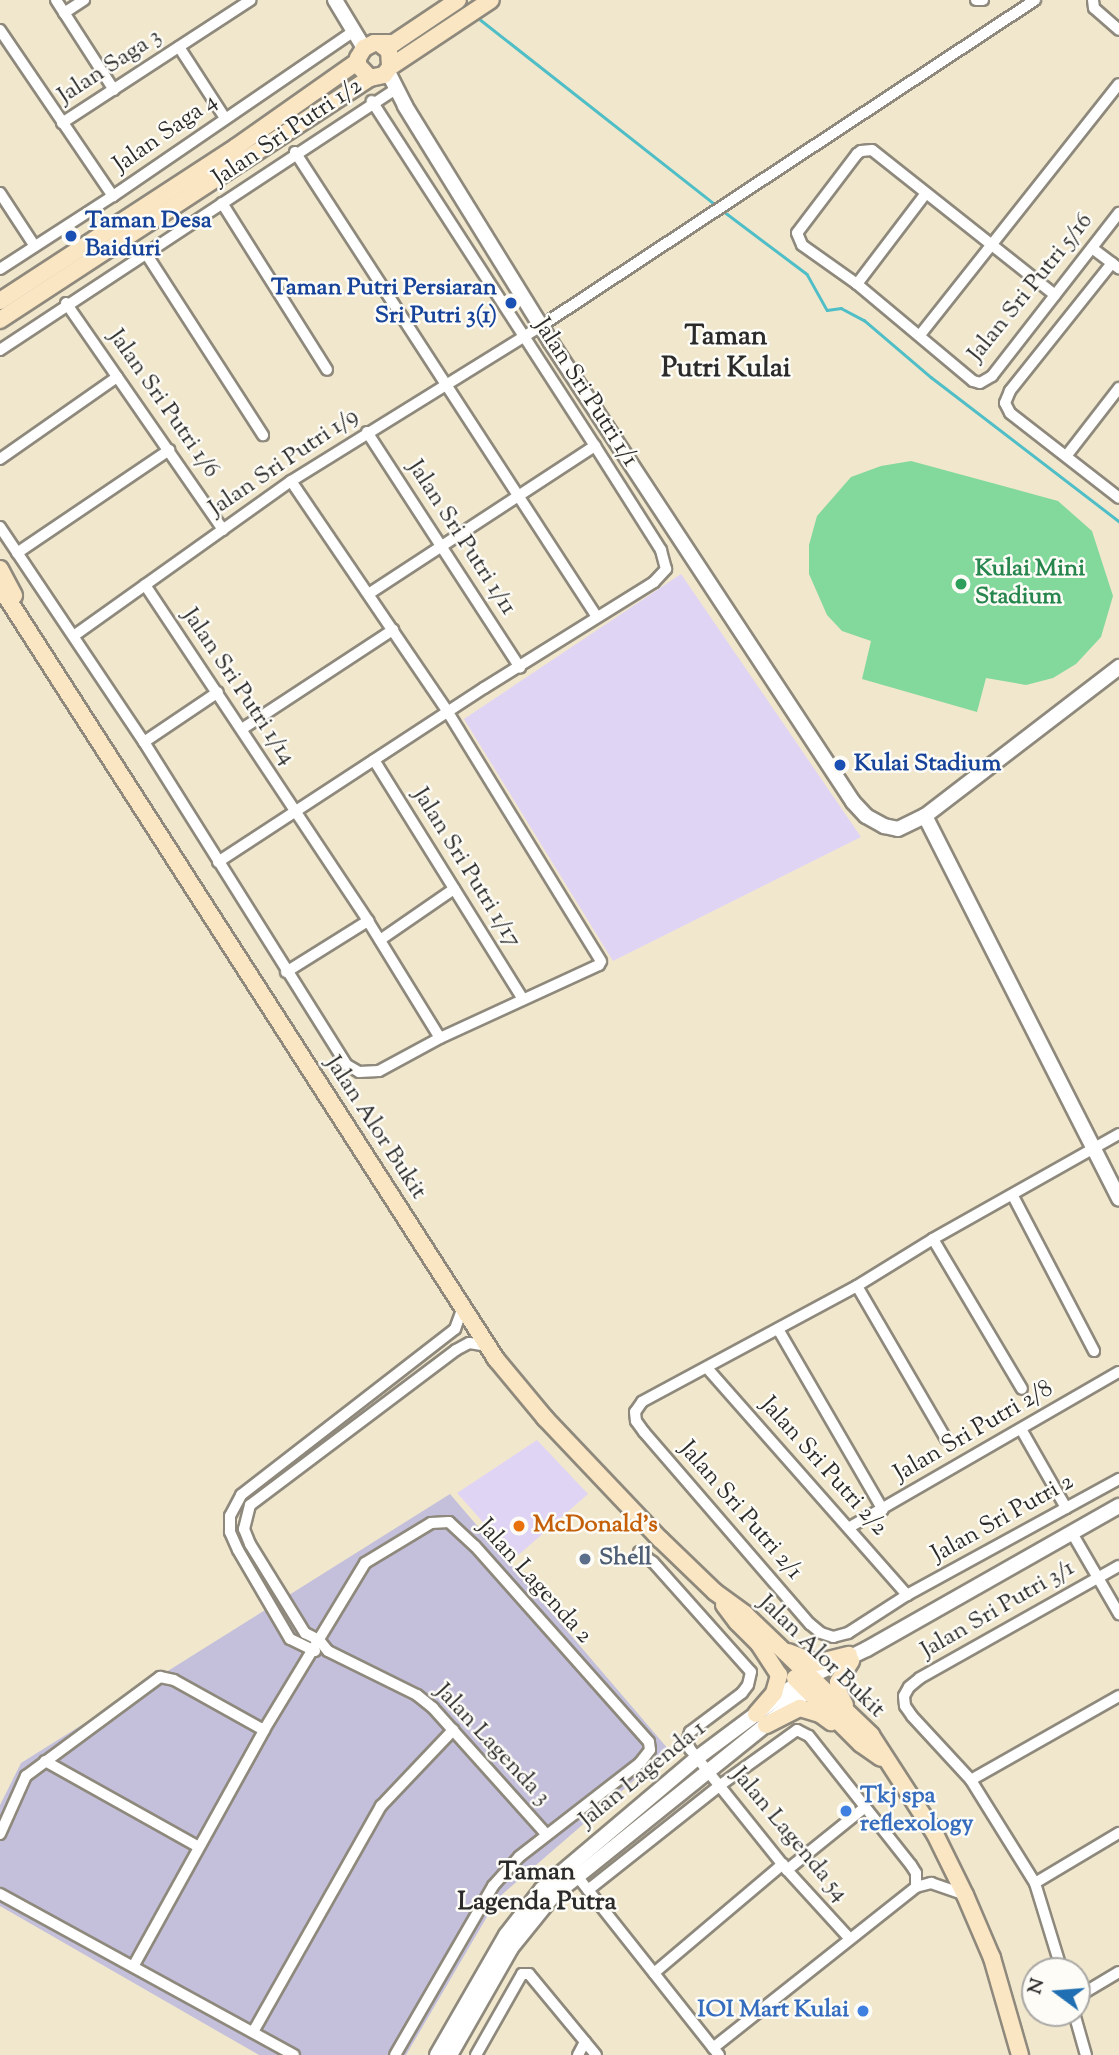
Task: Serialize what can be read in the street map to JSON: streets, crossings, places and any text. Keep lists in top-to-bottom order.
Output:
{
  "streets": {
    "main road": ["Jalan Alor Bukit"],
    "street": [
      "Jalan Saga 3",
      "Jalan Sri Putri 1/2",
      "Jalan Saga 4",
      "Jalan Sri Putri 5/16",
      "Jalan Sri Putri 1/1",
      "Jalan Sri Putri 1/6",
      "Jalan Sri Putri 1/9",
      "Jalan Sri Putri 1/11",
      "Jalan Sri Putri 1/14",
      "Jalan Sri Putri 1/17",
      "Jalan Sri Putri 2/8",
      "Jalan Sri Putri 2/2",
      "Jalan Sri Putri 2/1",
      "Jalan Sri Putri 2",
      "Jalan Lagenda 2",
      "Jalan Sri Putri 3/1",
      "Jalan Lagenda 3",
      "Jalan Lagenda 1",
      "Jalan Lagenda 54"
    ]
  },
  "crossings": [
    ["Jalan Sri Putri 1/2", "Jalan Sri Putri 1/1"],
    ["Jalan Sri Putri 1/2", "Jalan Sri Putri 1/6"],
    ["Jalan Sri Putri 1/1", "Jalan Sri Putri 1/9"],
    ["Jalan Sri Putri 1/6", "Jalan Sri Putri 1/9"],
    ["Jalan Sri Putri 1/9", "Jalan Sri Putri 1/11"],
    ["Jalan Sri Putri 1/9", "Jalan Sri Putri 1/14"],
    ["Jalan Alor Bukit", "Jalan Lagenda 3"],
    ["Jalan Alor Bukit", "Jalan Lagenda 1"],
    ["Jalan Sri Putri 2/8", "Jalan Sri Putri 2/2"],
    ["Jalan Sri Putri 2/2", "Jalan Sri Putri 2/1"],
    ["Jalan Sri Putri 2/2", "Jalan Sri Putri 2"],
    ["Jalan Sri Putri 2/1", "Jalan Sri Putri 2"],
    ["Jalan Lagenda 2", "Jalan Lagenda 3"],
    ["Jalan Lagenda 1", "Jalan Lagenda 54"]
  ],
  "districts": ["Taman Putri Kulai", "Taman Lagenda Putra"],
  "places": [
    "Taman Desa Baiduri",
    "Taman Putri Persiaran Sri Putri 3(1)",
    "Kulai Mini Stadium",
    "Kulai Stadium",
    "McDonald's",
    "Shell",
    "Tkj spa reflexology",
    "IOI Mart Kulai"
  ],
  "north": "left"
}
